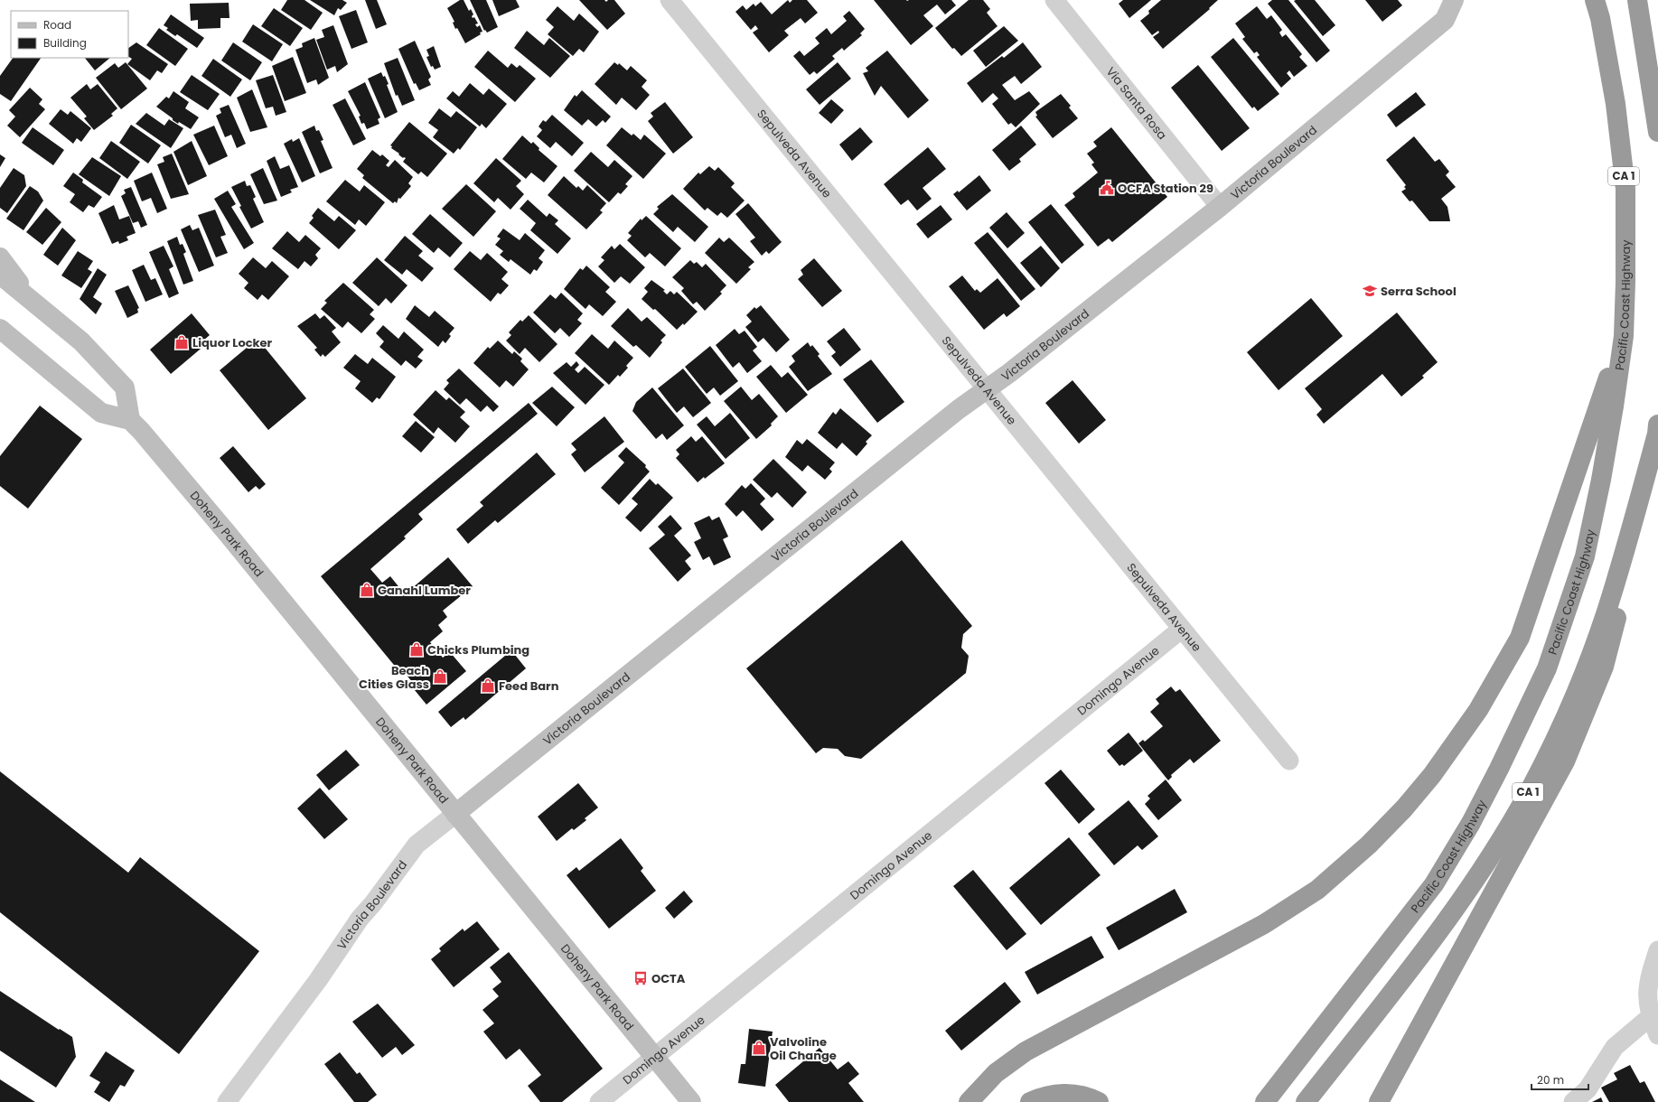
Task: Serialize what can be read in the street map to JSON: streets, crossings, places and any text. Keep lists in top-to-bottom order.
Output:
{
  "streets": {
    "highway": ["CA 1", "Pacific Coast Highway"],
    "main road": ["Victoria Boulevard", "Doheny Park Road"],
    "street": ["Via Santa Rosa", "Sepulveda Avenue", "Domingo Avenue"]
  },
  "crossings": [
    ["Via Santa Rosa", "Victoria Boulevard"],
    ["Sepulveda Avenue", "Victoria Boulevard"],
    ["Sepulveda Avenue", "Domingo Avenue"],
    ["Victoria Boulevard", "Doheny Park Road"],
    ["Doheny Park Road", "Domingo Avenue"]
  ],
  "places": {
    "public building": ["OCFA Station 29"],
    "school or university": ["Serra School"],
    "shop": [
      "Liquor Locker",
      "Ganahl Lumber",
      "Chicks Plumbing",
      "Beach Cities Glass",
      "Feed Barn",
      "Valvoline Oil Change"
    ],
    "bus stop": ["OCTA"]
  },
  "legend": ["Road", "Building"],
  "scale_bar": "20 m"
}
